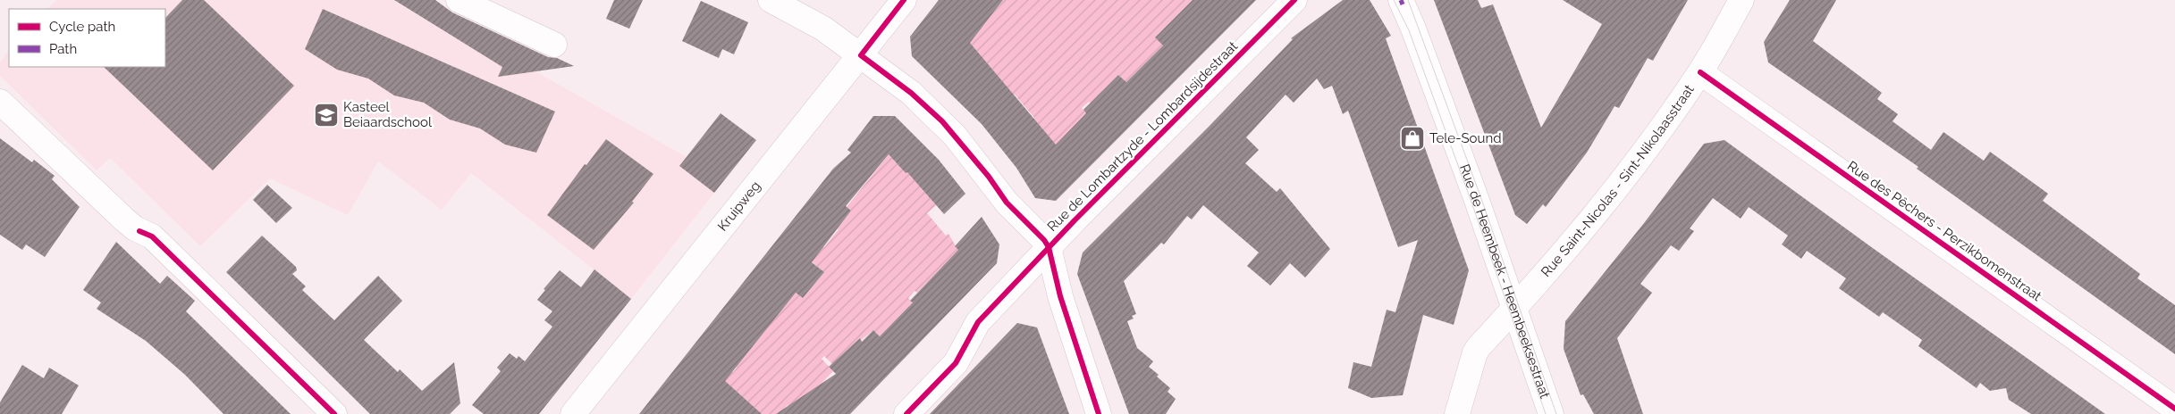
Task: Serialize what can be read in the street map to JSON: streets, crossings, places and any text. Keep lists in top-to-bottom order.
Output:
{
  "streets": {
    "street": [
      "Rue de Lombartzyde - Lombardsijdestraat",
      "Rue Saint-Nicolas - Sint-Nikolaasstraat",
      "Kruipweg",
      "Rue des Pêchers - Perzikbomenstraat",
      "Rue de Heembeek - Heembeeksestraat"
    ]
  },
  "crossings": [
    ["Rue Saint-Nicolas - Sint-Nikolaasstraat", "Rue des Pêchers - Perzikbomenstraat"],
    ["Rue Saint-Nicolas - Sint-Nikolaasstraat", "Rue de Heembeek - Heembeeksestraat"]
  ],
  "places": {
    "school or university": ["Kasteel Beiaardschool"],
    "shop": ["Tele-Sound"]
  },
  "legend": ["Cycle path", "Path"]
}
